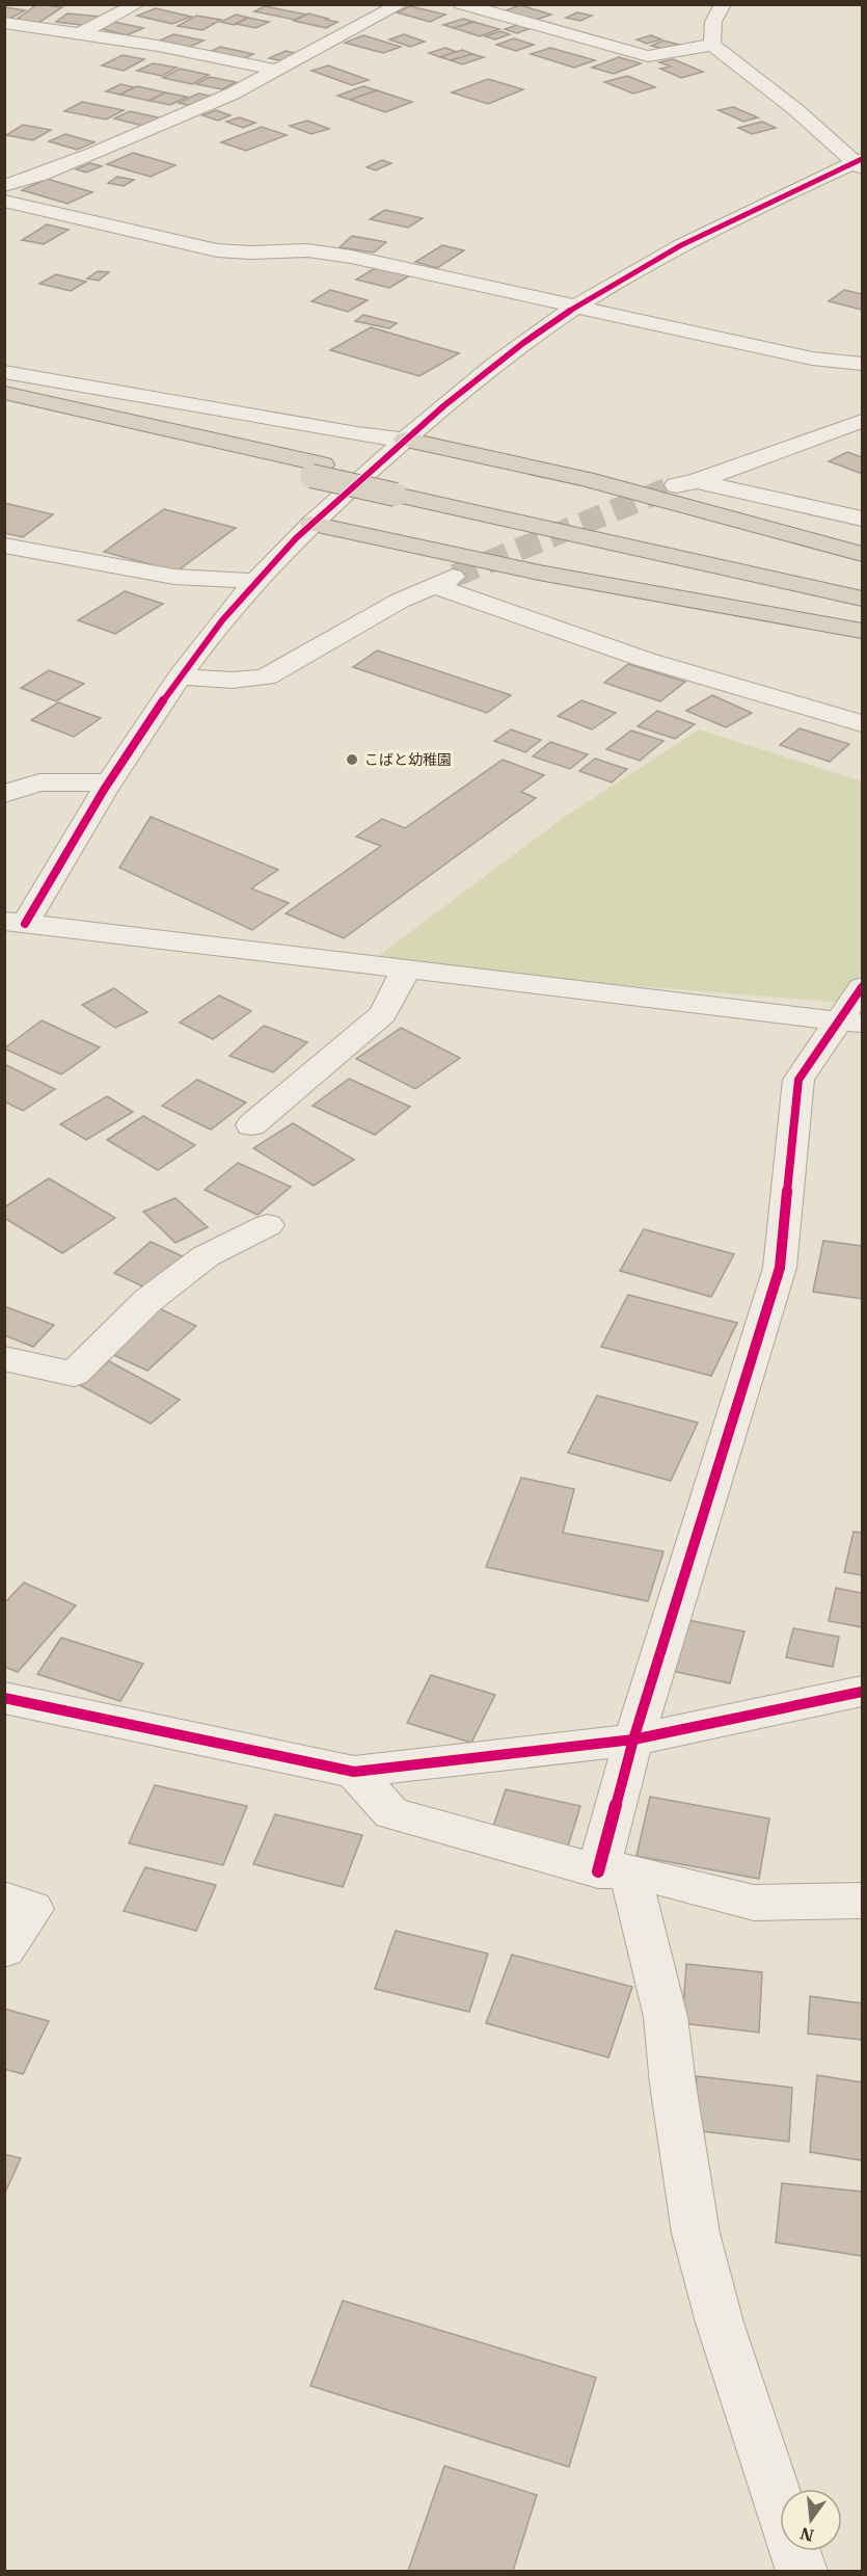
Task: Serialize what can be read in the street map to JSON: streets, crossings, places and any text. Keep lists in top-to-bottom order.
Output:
{
  "places": ["こばと幼稚園"],
  "north": "bottom"
}
